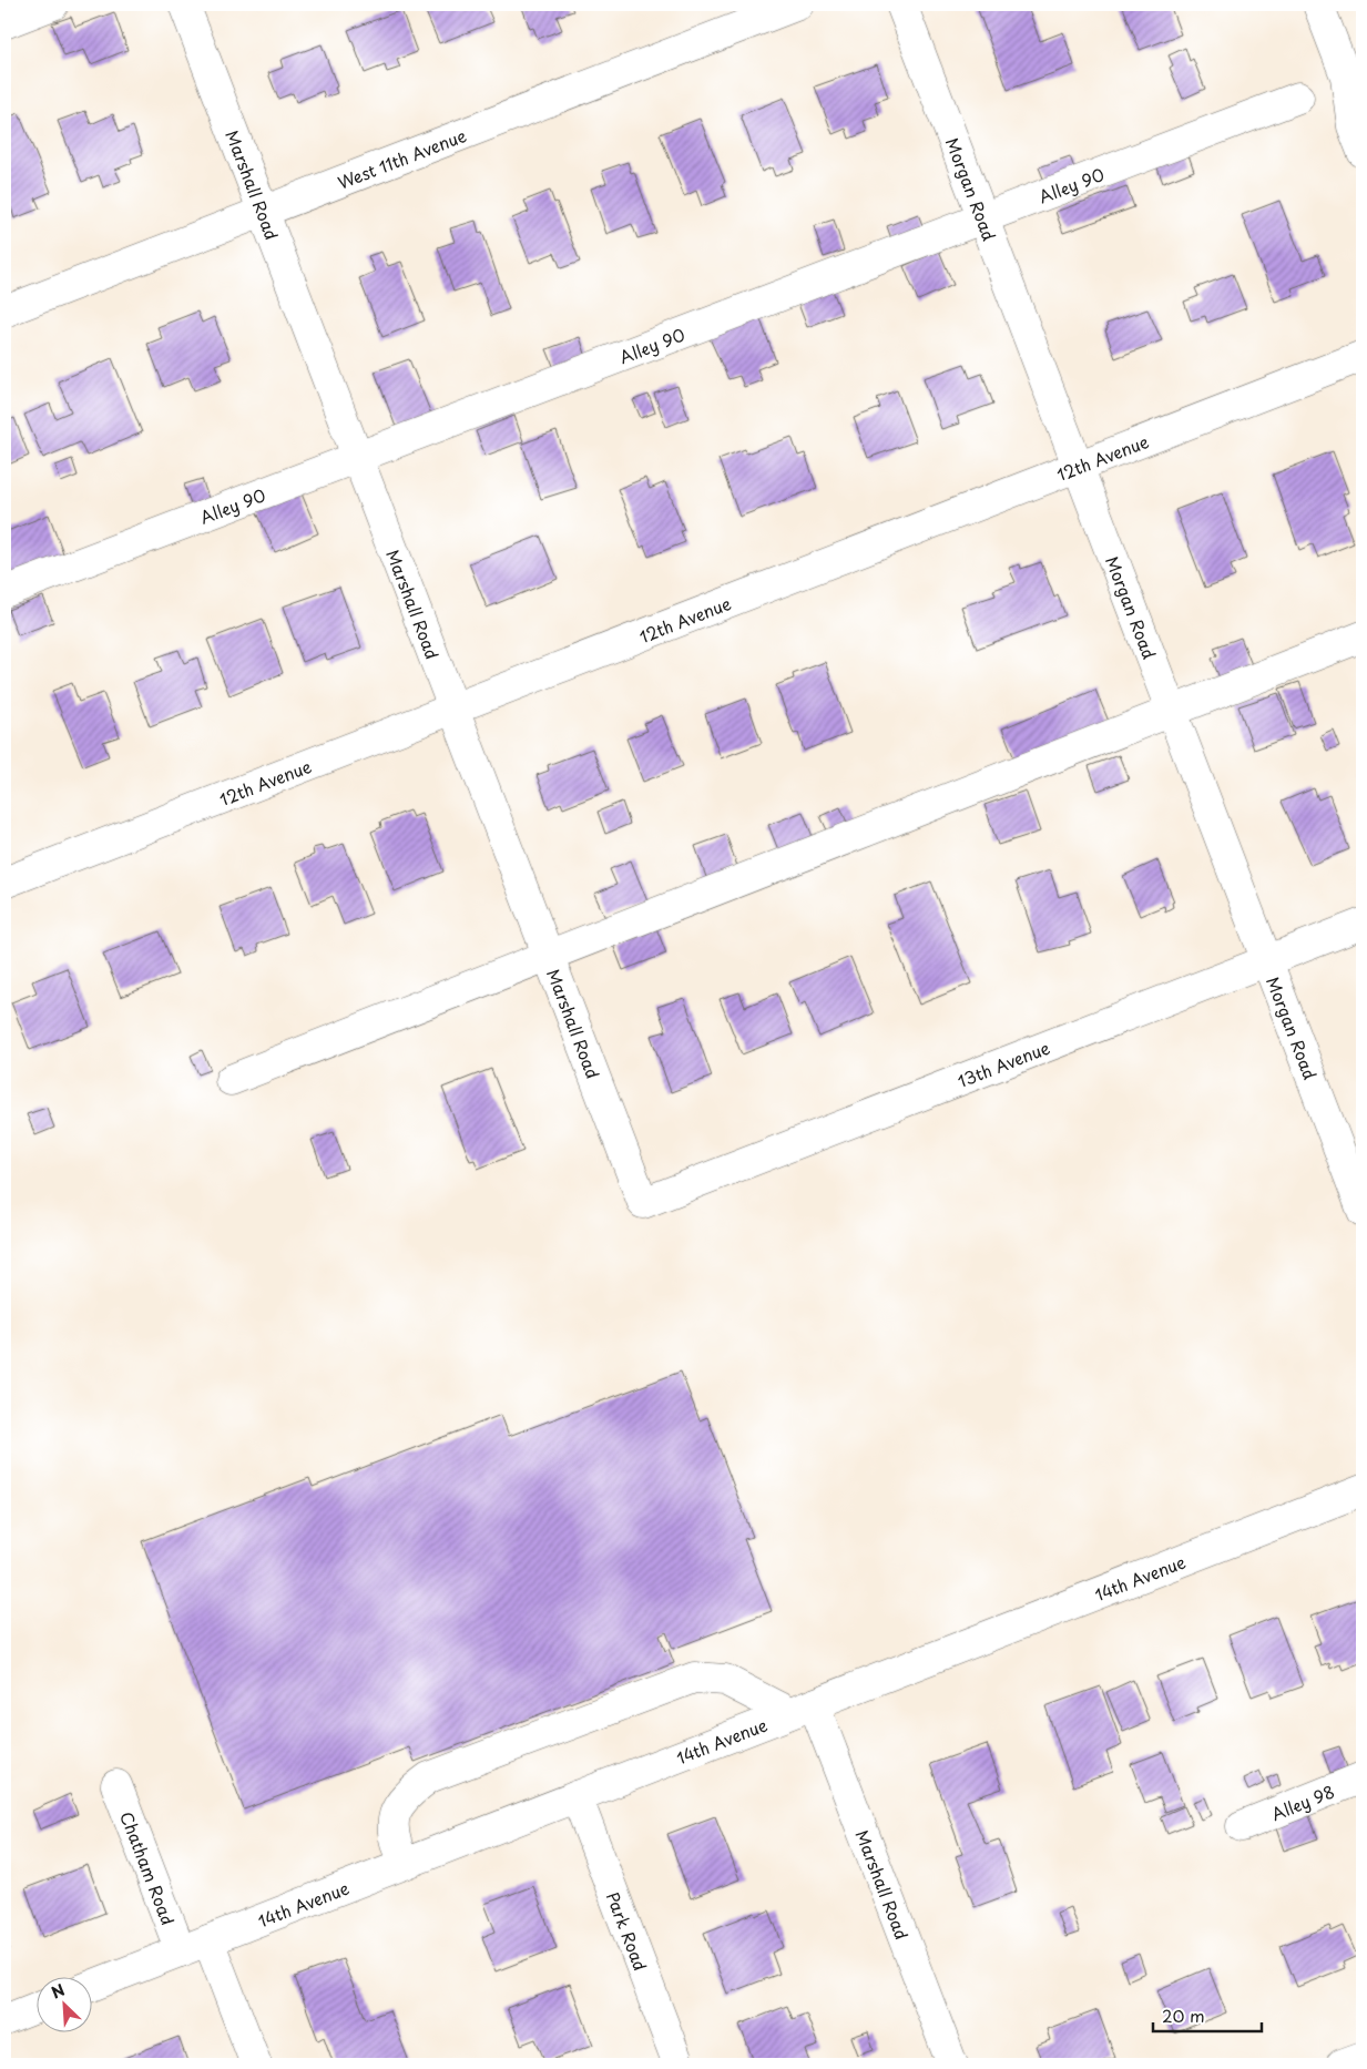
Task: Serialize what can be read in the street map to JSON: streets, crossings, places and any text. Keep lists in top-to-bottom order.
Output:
{
  "streets": {
    "street": [
      "West 11th Avenue",
      "Marshall Road",
      "Alley 90",
      "Morgan Road",
      "12th Avenue",
      "13th Avenue",
      "14th Avenue",
      "Alley 98",
      "Chatham Road",
      "Park Road"
    ]
  },
  "crossings": [
    ["West 11th Avenue", "Marshall Road"],
    ["Marshall Road", "Alley 90"],
    ["Marshall Road", "12th Avenue"],
    ["Marshall Road", "13th Avenue"],
    ["Marshall Road", "14th Avenue"],
    ["Alley 90", "Morgan Road"],
    ["Morgan Road", "12th Avenue"],
    ["Morgan Road", "13th Avenue"],
    ["14th Avenue", "Chatham Road"],
    ["14th Avenue", "Park Road"]
  ],
  "scale_bar": "20 m",
  "north": "top left"
}
